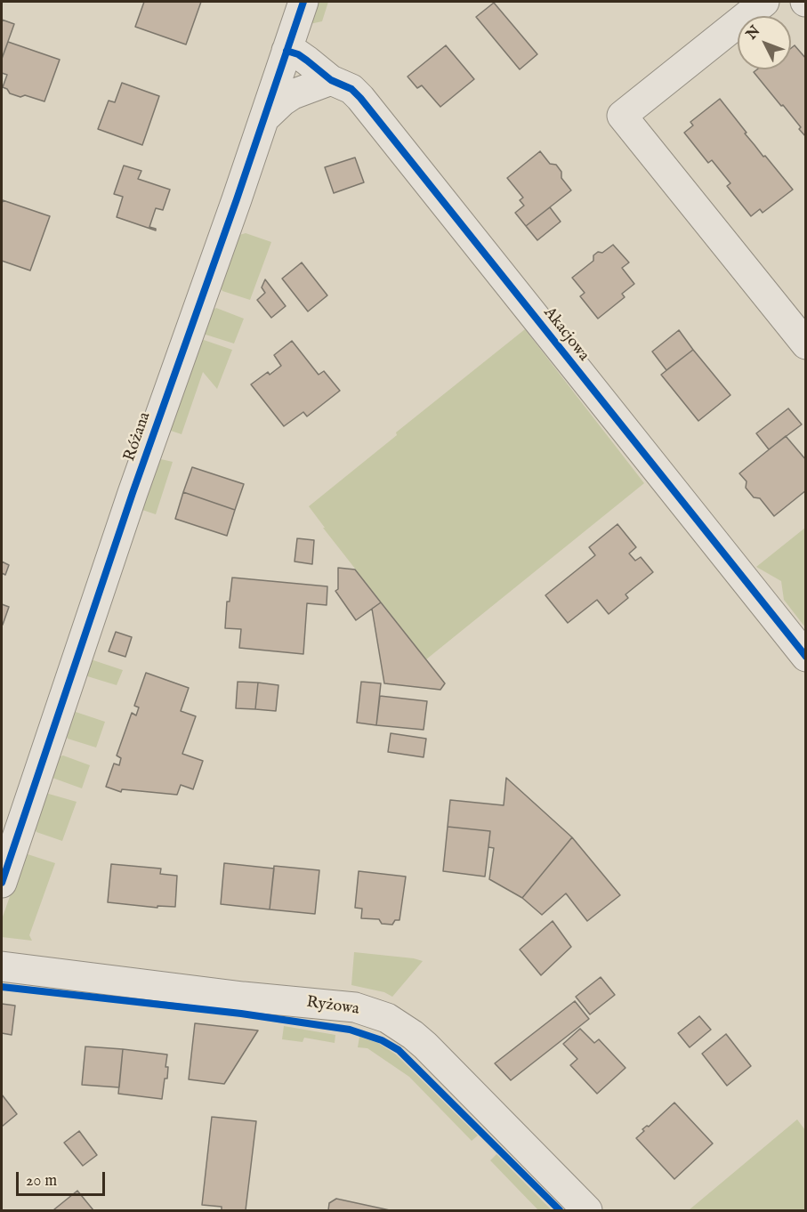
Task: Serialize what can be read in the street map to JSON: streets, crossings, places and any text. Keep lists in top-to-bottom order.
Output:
{
  "streets": {
    "street": ["Akacjowa", "Różana", "Ryżowa"]
  },
  "crossings": [
    ["Akacjowa", "Różana"]
  ],
  "scale_bar": "20 m",
  "north": "top left"
}
